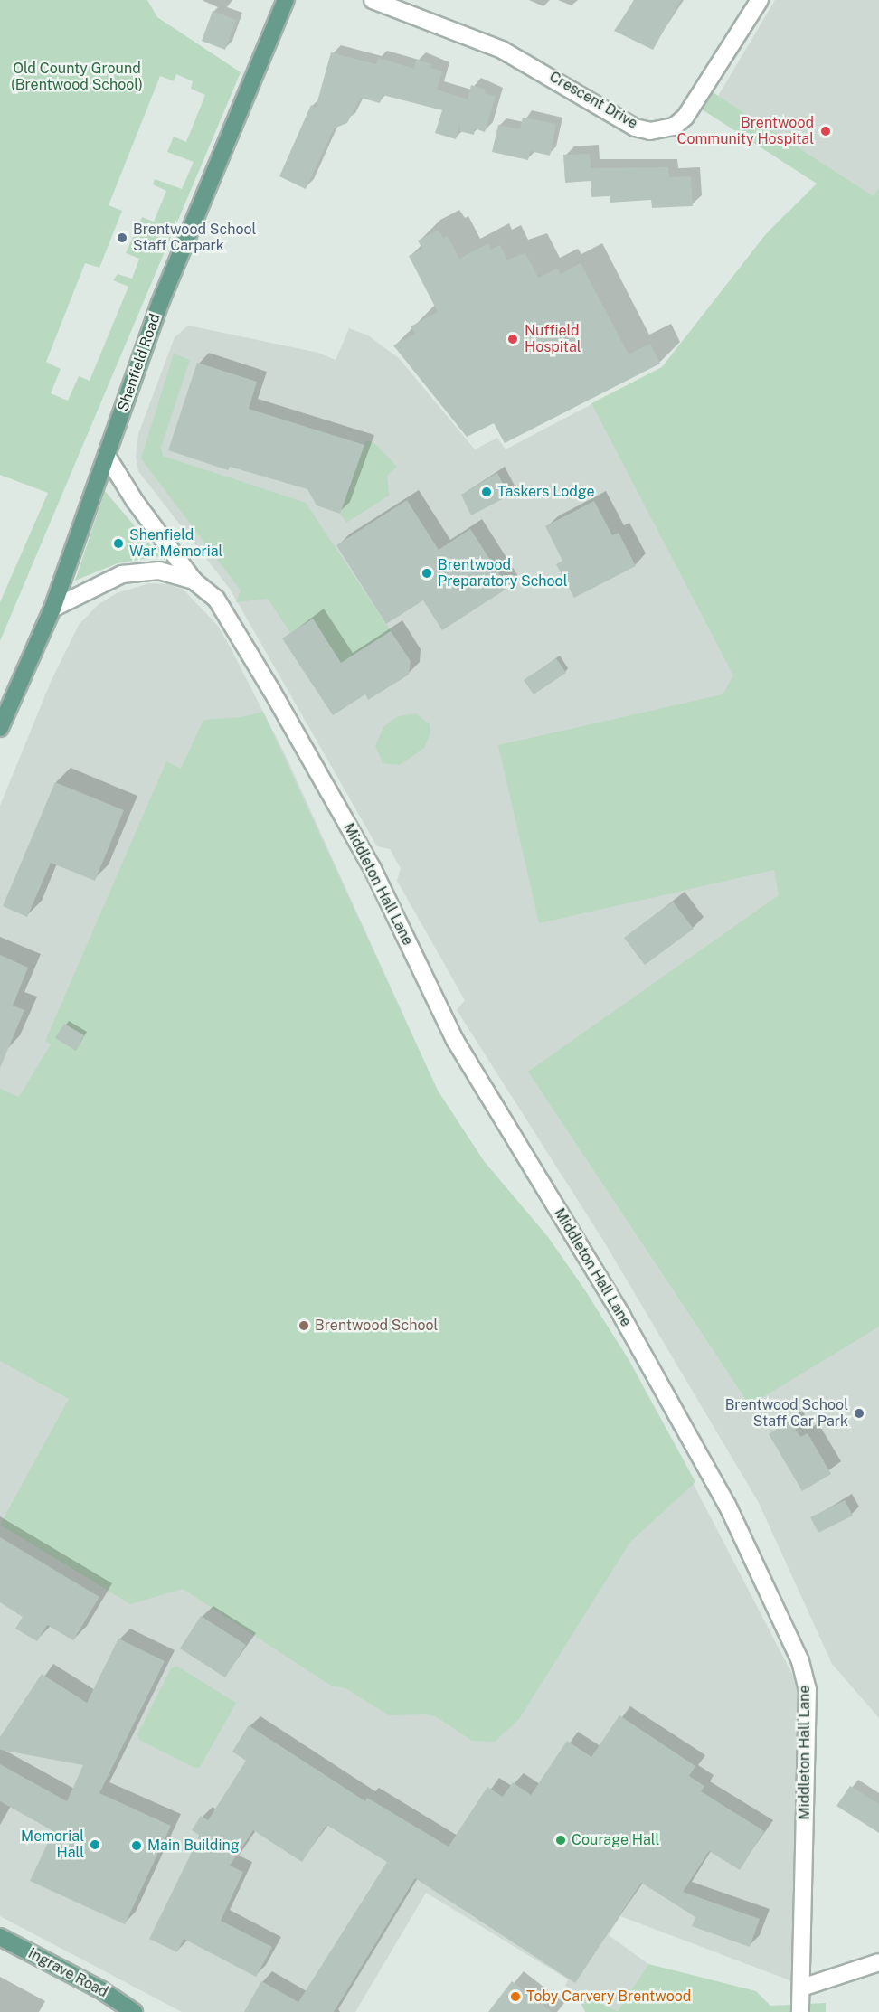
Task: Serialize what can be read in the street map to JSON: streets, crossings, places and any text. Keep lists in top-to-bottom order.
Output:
{
  "streets": {
    "main road": ["Shenfield Road", "Ingrave Road"],
    "street": ["Crescent Drive", "Middleton Hall Lane"]
  },
  "crossings": [
    ["Shenfield Road", "Middleton Hall Lane"]
  ],
  "parks": ["Old County Ground (Brentwood School)"],
  "places": [
    "Brentwood Community Hospital",
    "Brentwood School Staff Carpark",
    "Nuffield Hospital",
    "Taskers Lodge",
    "Shenfield War Memorial",
    "Brentwood Preparatory School",
    "Brentwood School",
    "Brentwood School Staff Car Park",
    "Courage Hall",
    "Memorial Hall",
    "Main Building",
    "Toby Carvery Brentwood"
  ]
}
